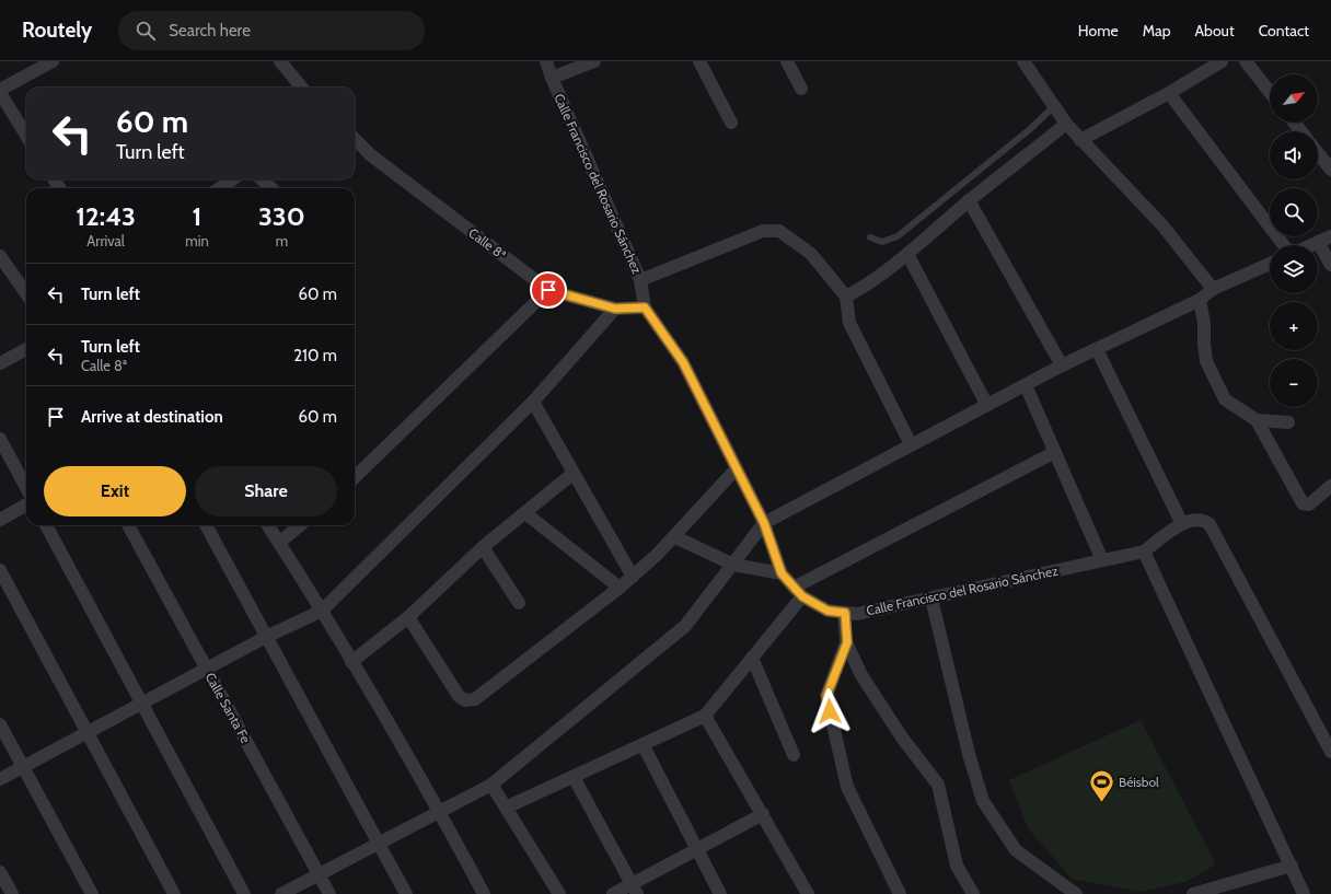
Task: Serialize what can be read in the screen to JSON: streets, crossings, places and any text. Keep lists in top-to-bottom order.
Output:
{
  "streets": {
    "street": ["Calle Francisco del Rosario Sánchez", "Calle 8ª", "Calle Santa Fe"]
  },
  "crossings": [
    ["Calle Francisco del Rosario Sánchez", "Calle 8ª"]
  ],
  "places": {
    "sports": ["Béisbol"]
  },
  "north": "top right",
  "page": {
    "header": "Routely",
    "search": "Search here",
    "nav": [
      "Home",
      "Map",
      "About",
      "Contact"
    ],
    "map_buttons": ["+", "−"],
    "turn": ["60 m", "Turn left"],
    "eta": [
      "12:43",
      "Arrival",
      "1",
      "min",
      "330",
      "m"
    ],
    "list": [
      {
        "name": "Turn left",
        "value": "60 m"
      },
      {
        "name": "Turn left",
        "note": "Calle 8ª",
        "value": "210 m"
      },
      {
        "name": "Arrive at destination",
        "value": "60 m"
      }
    ],
    "buttons": ["Exit", "Share"]
  }
}
